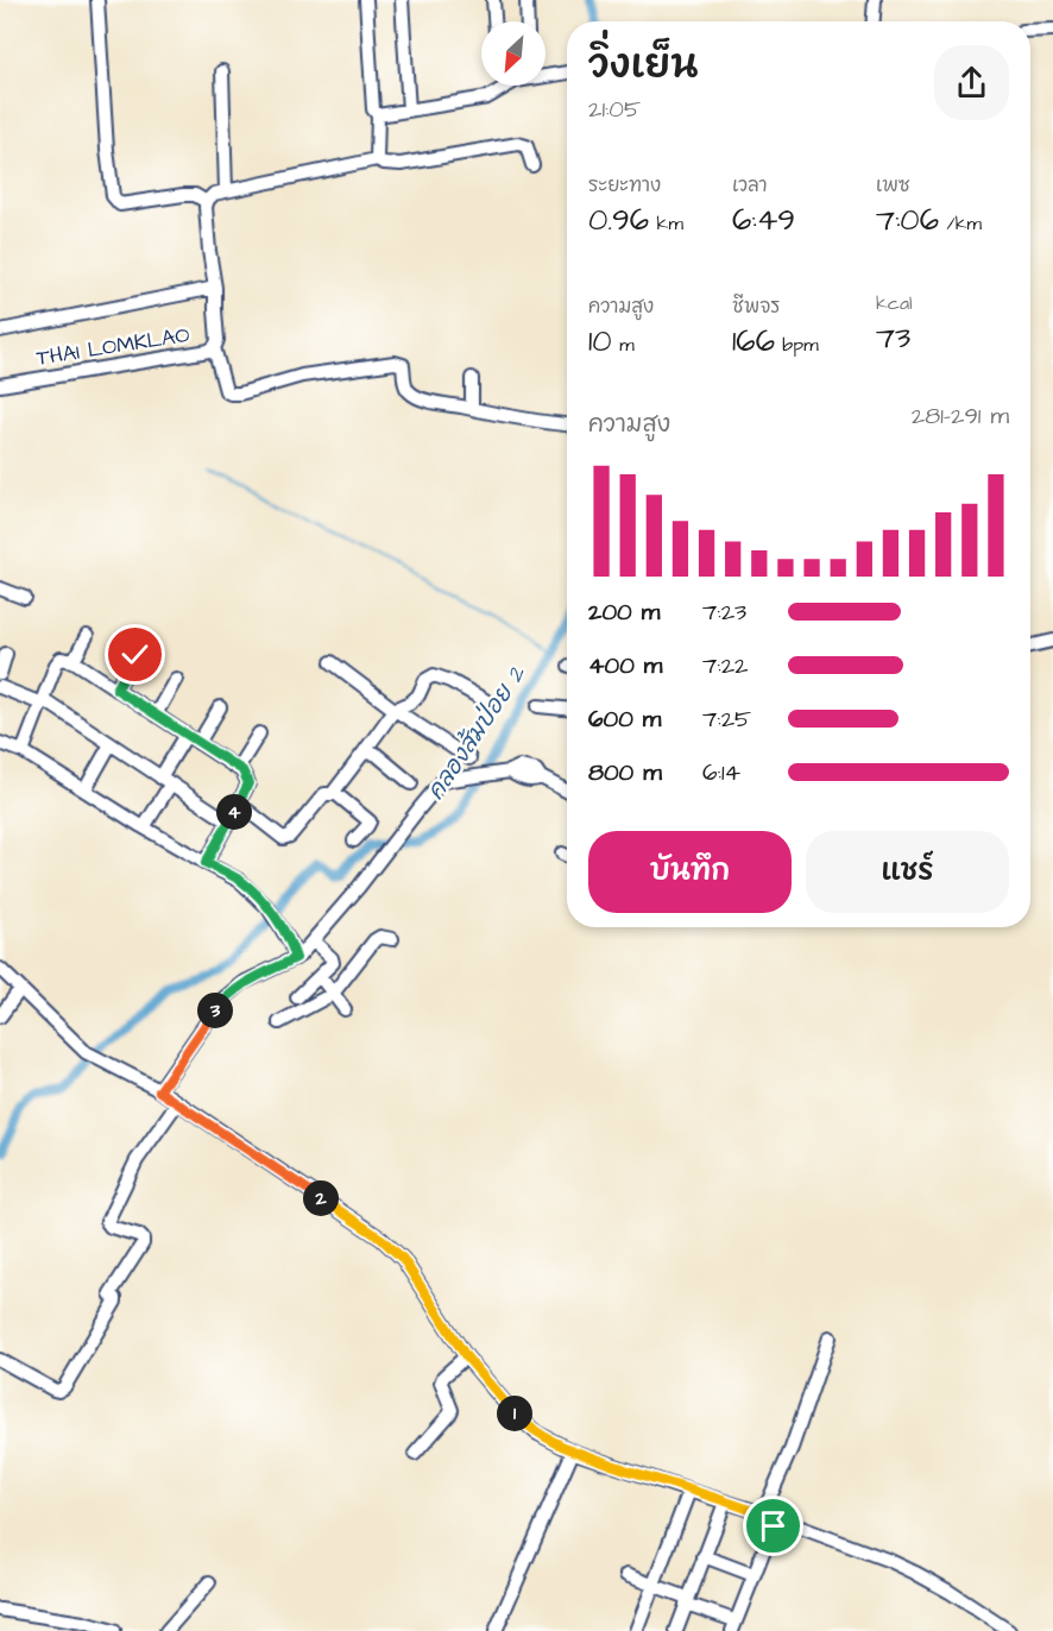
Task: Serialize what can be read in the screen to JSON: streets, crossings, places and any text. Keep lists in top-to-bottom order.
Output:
{
  "streets": {
    "street": ["THAI LOMKLAO"]
  },
  "water": ["คลองส้มป่อย 2"],
  "north": "bottom left",
  "page": {
    "heading": ["วิ่งเย็น", "21:05"],
    "stats": [
      ["ระยะทาง", "0.96 km"],
      ["เวลา", "6:49"],
      ["เพซ", "7:06 /km"],
      ["ความสูง", "10 m"],
      ["ชีพจร", "166 bpm"],
      ["kcal", "73"]
    ],
    "chart": ["ความสูง", "281–291 m"],
    "list": [
      {
        "name": "200 m",
        "note": "7:23"
      },
      {
        "name": "400 m",
        "note": "7:22"
      },
      {
        "name": "600 m",
        "note": "7:25"
      },
      {
        "name": "800 m",
        "note": "6:14"
      }
    ],
    "pins": [
      "4",
      "3",
      "2",
      "1"
    ],
    "buttons": ["บันทึก", "แชร์"]
  }
}
